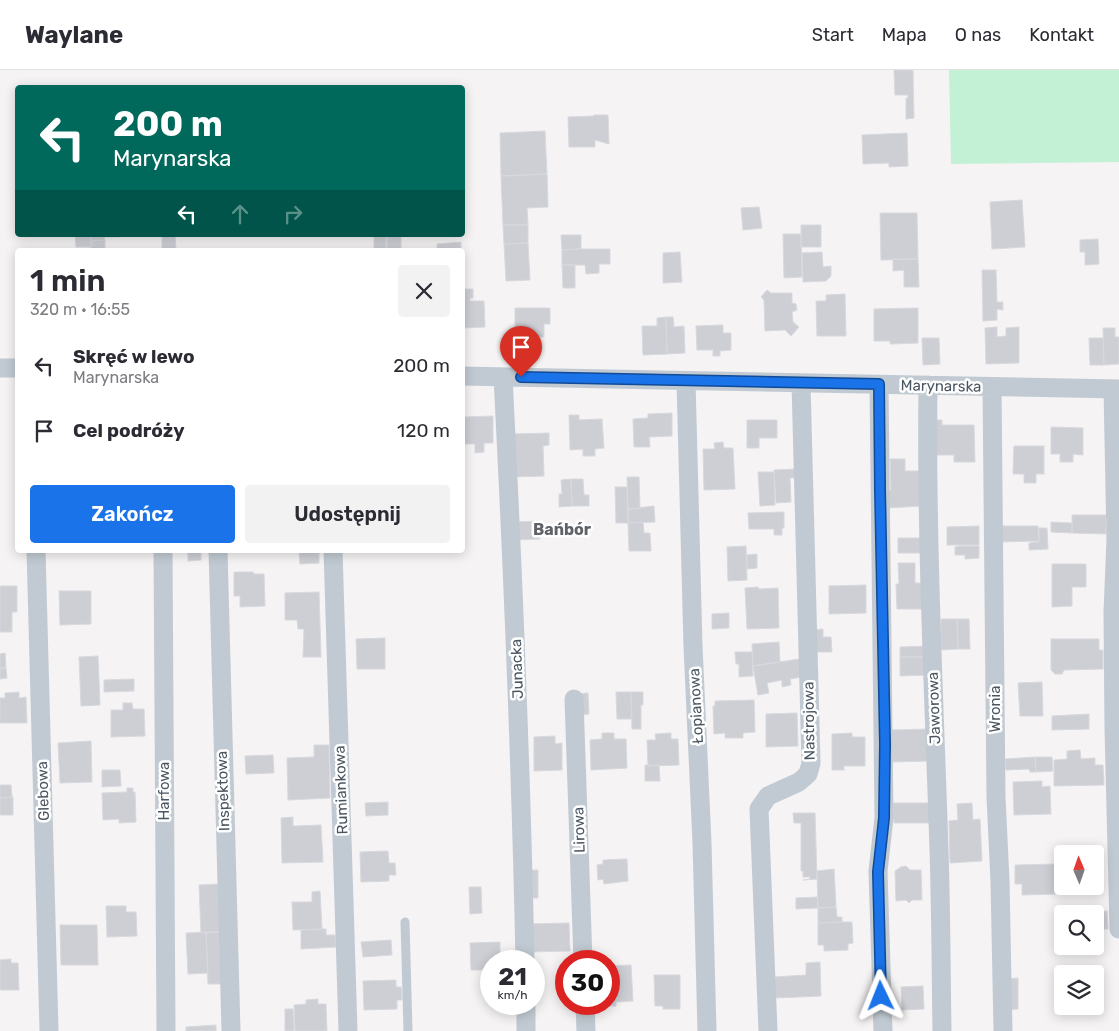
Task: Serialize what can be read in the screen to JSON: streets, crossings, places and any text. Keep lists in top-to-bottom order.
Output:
{
  "streets": {
    "street": [
      "Marynarska",
      "Junacka",
      "Łopianowa",
      "Jaworowa",
      "Wronia",
      "Nastrojowa",
      "Rumiankowa",
      "Glebowa",
      "Harfowa",
      "Inspektowa",
      "Lirowa"
    ]
  },
  "crossings": [
    ["Marynarska", "Junacka"],
    ["Marynarska", "Łopianowa"],
    ["Marynarska", "Jaworowa"],
    ["Marynarska", "Wronia"],
    ["Marynarska", "Nastrojowa"]
  ],
  "districts": ["Bańbór"],
  "north": "top",
  "page": {
    "header": "Waylane",
    "nav": [
      "Start",
      "Mapa",
      "O nas",
      "Kontakt"
    ],
    "turn": ["200 m", "Marynarska"],
    "heading": ["1 min", "320 m · 16:55"],
    "list": [
      {
        "name": "Skręć w lewo",
        "note": "Marynarska",
        "value": "200 m"
      },
      {
        "name": "Cel podróży",
        "value": "120 m"
      }
    ],
    "buttons": ["Zakończ", "Udostępnij"],
    "speed": "21 km/h",
    "limit": "30"
  }
}
